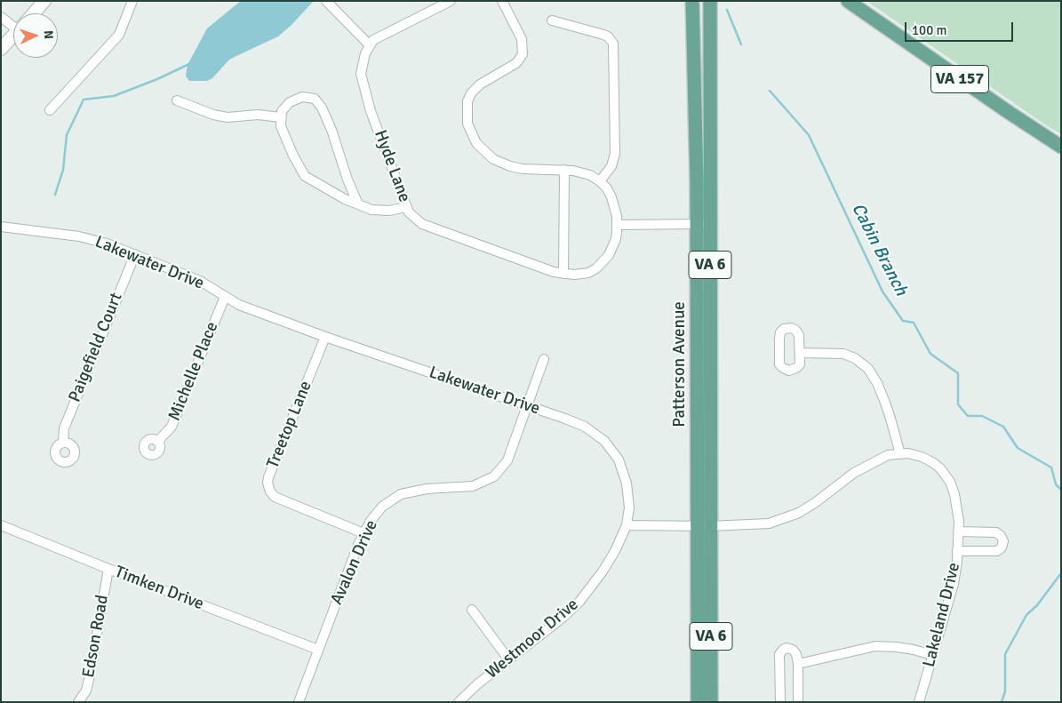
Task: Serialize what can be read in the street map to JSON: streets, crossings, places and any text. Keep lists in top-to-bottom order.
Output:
{
  "streets": {
    "main road": ["VA 157", "VA 6", "Patterson Avenue"],
    "street": [
      "Hyde Lane",
      "Lakewater Drive",
      "Paigefield Court",
      "Michelle Place",
      "Treetop Lane",
      "Avalon Drive",
      "Timken Drive",
      "Lakeland Drive",
      "Edson Road",
      "Westmoor Drive"
    ]
  },
  "crossings": [
    ["Lakewater Drive", "Paigefield Court"],
    ["Lakewater Drive", "Michelle Place"],
    ["Lakewater Drive", "Treetop Lane"],
    ["Lakewater Drive", "Avalon Drive"],
    ["Lakewater Drive", "Westmoor Drive"],
    ["Treetop Lane", "Avalon Drive"],
    ["Avalon Drive", "Timken Drive"],
    ["Timken Drive", "Edson Road"]
  ],
  "water": ["Cabin Branch"],
  "scale_bar": "100 m",
  "north": "right"
}
